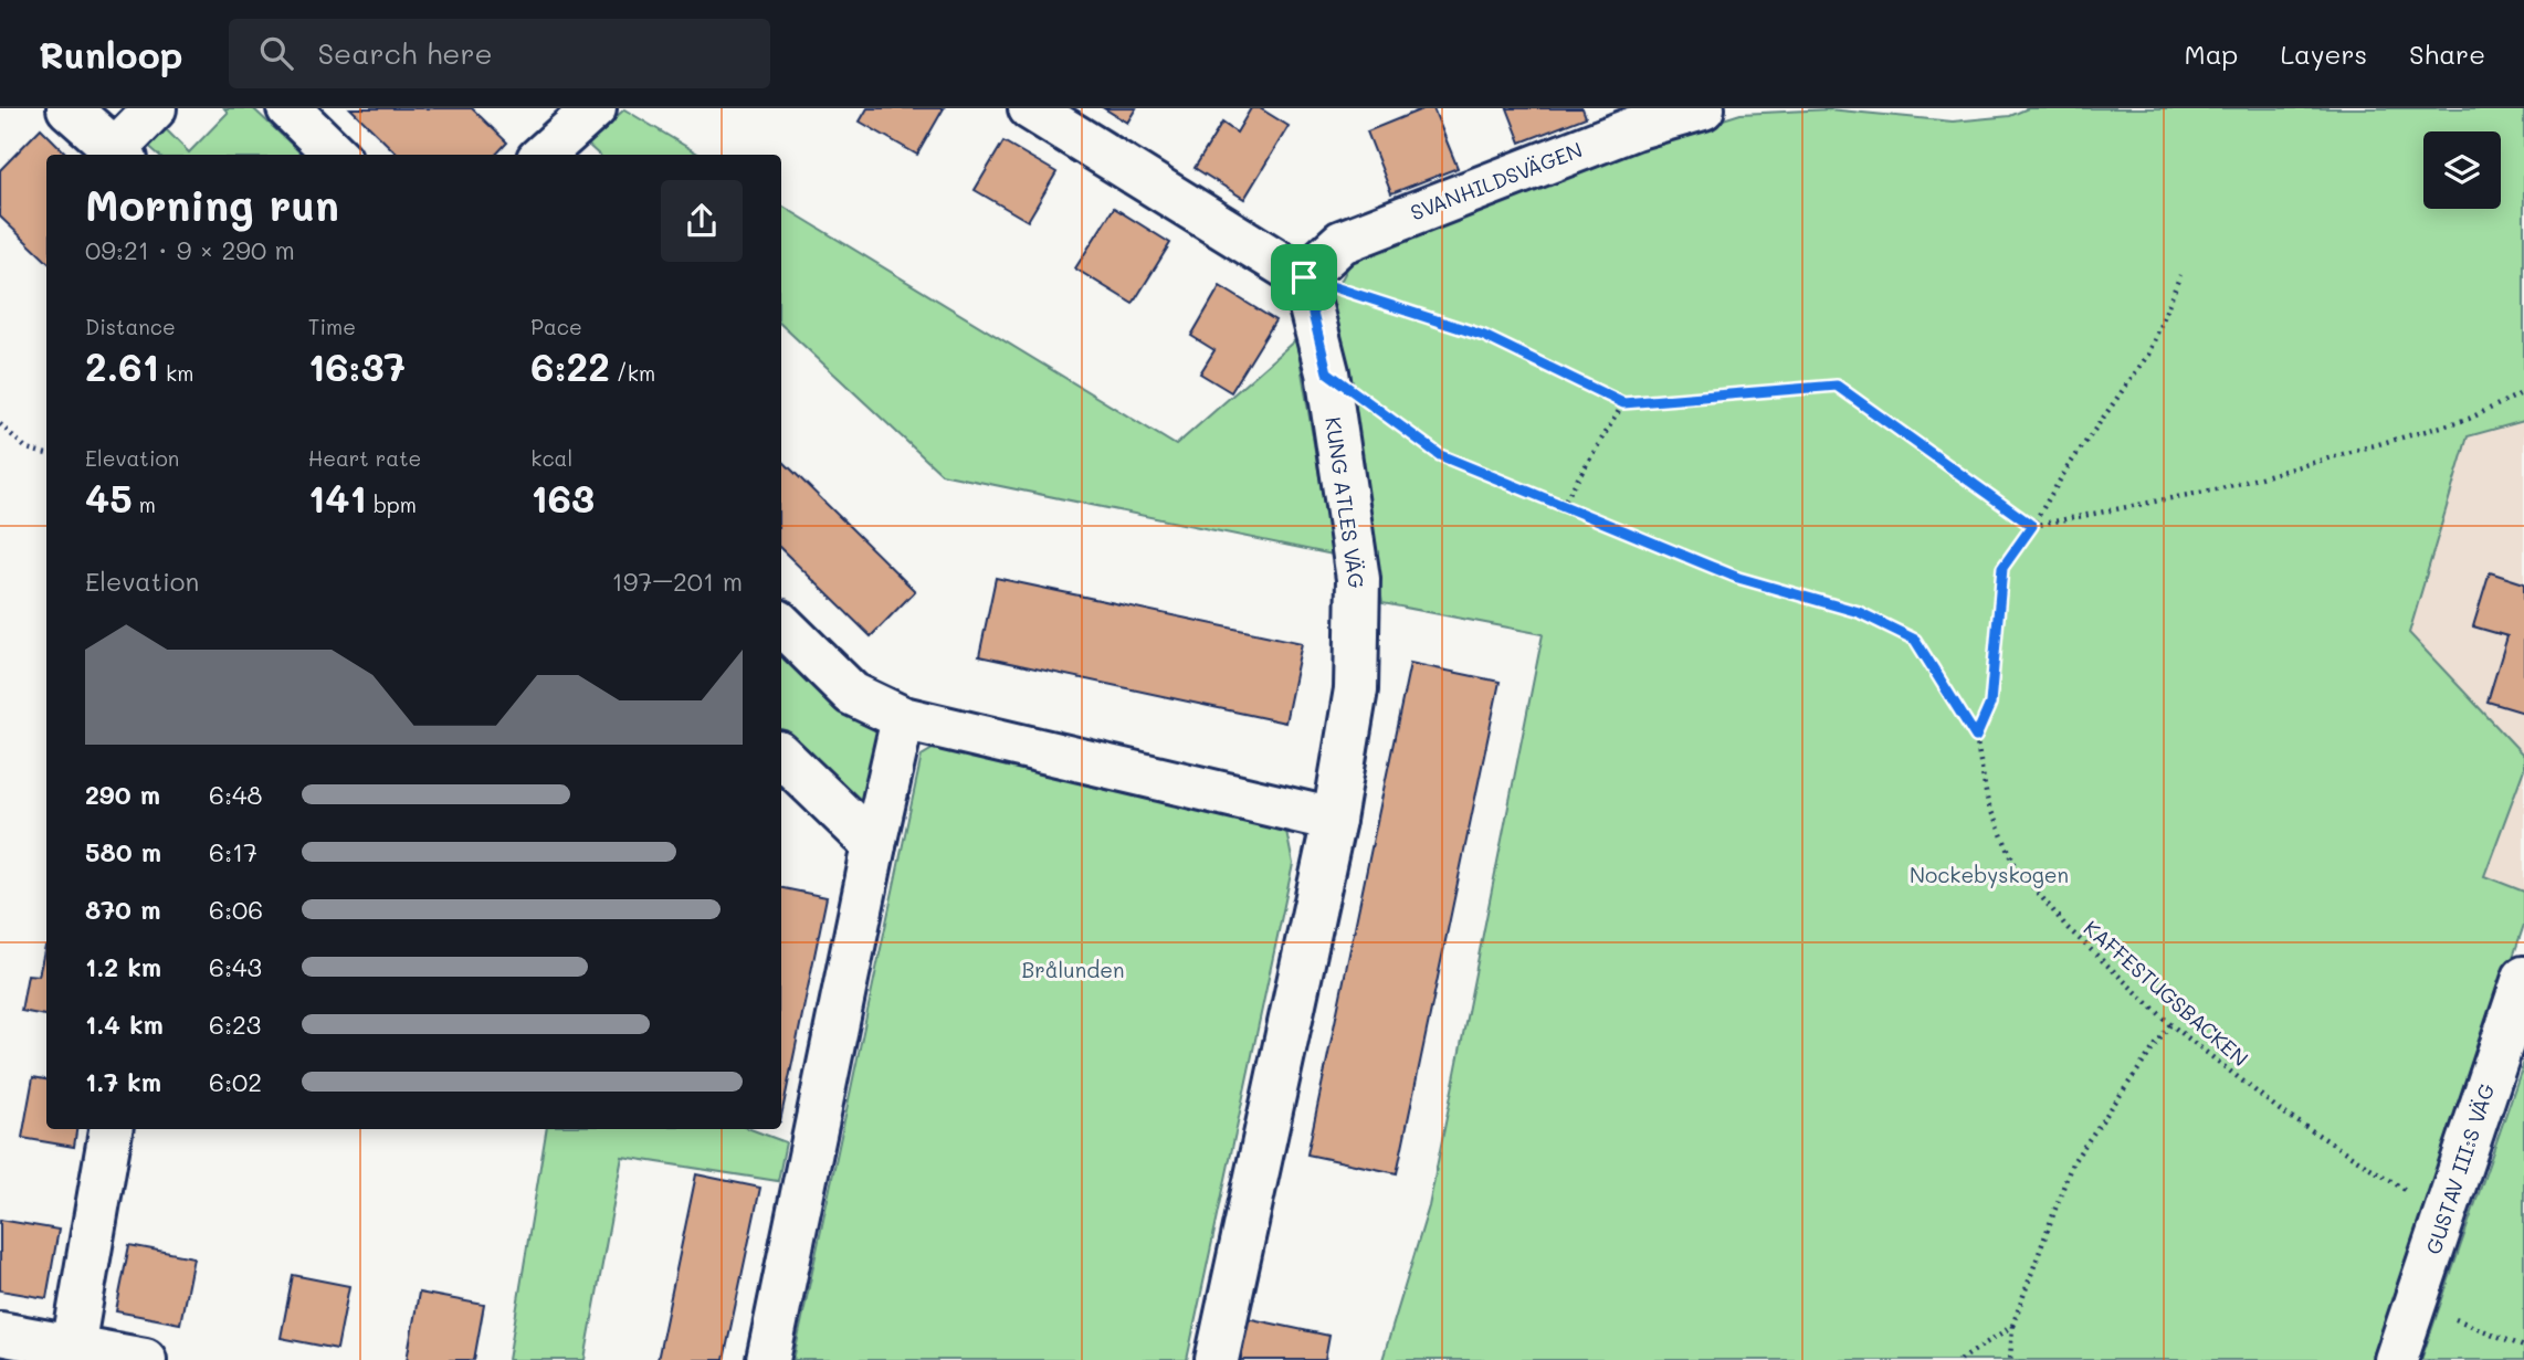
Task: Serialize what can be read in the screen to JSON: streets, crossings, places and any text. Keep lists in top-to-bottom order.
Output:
{
  "streets": {
    "street": ["SVANHILDSVÄGEN", "KUNG ATLES VÄG", "GUSTAV III:S VÄG"],
    "path": ["KAFFESTUGSBACKEN"]
  },
  "crossings": [
    ["SVANHILDSVÄGEN", "KUNG ATLES VÄG"],
    ["KUNG ATLES VÄG", "KAFFESTUGSBACKEN"],
    ["KAFFESTUGSBACKEN", "GUSTAV III:S VÄG"]
  ],
  "parks": ["Nockebyskogen", "Brålunden"],
  "page": {
    "header": "Runloop",
    "search": "Search here",
    "nav": ["Map", "Layers", "Share"],
    "heading": ["Morning run", "09:21 · 9 × 290 m"],
    "stats": [
      ["Distance", "2.61 km"],
      ["Time", "16:37"],
      ["Pace", "6:22 /km"],
      ["Elevation", "45 m"],
      ["Heart rate", "141 bpm"],
      ["kcal", "163"]
    ],
    "chart": ["Elevation", "197–201 m"],
    "list": [
      {
        "name": "290 m",
        "note": "6:48"
      },
      {
        "name": "580 m",
        "note": "6:17"
      },
      {
        "name": "870 m",
        "note": "6:06"
      },
      {
        "name": "1.2 km",
        "note": "6:43"
      },
      {
        "name": "1.4 km",
        "note": "6:23"
      },
      {
        "name": "1.7 km",
        "note": "6:02"
      }
    ]
  }
}
